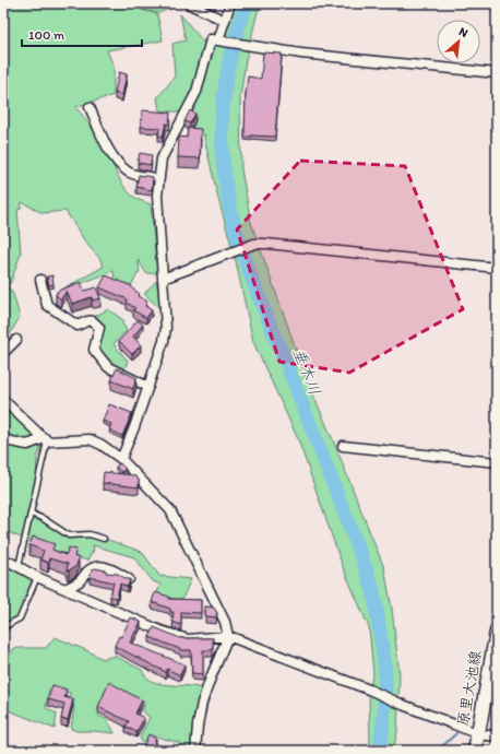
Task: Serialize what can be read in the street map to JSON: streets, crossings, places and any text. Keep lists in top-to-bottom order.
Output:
{
  "streets": {
    "main road": ["原里大池線"]
  },
  "water": ["垂木川"],
  "scale_bar": "100 m",
  "north": "top right"
}
